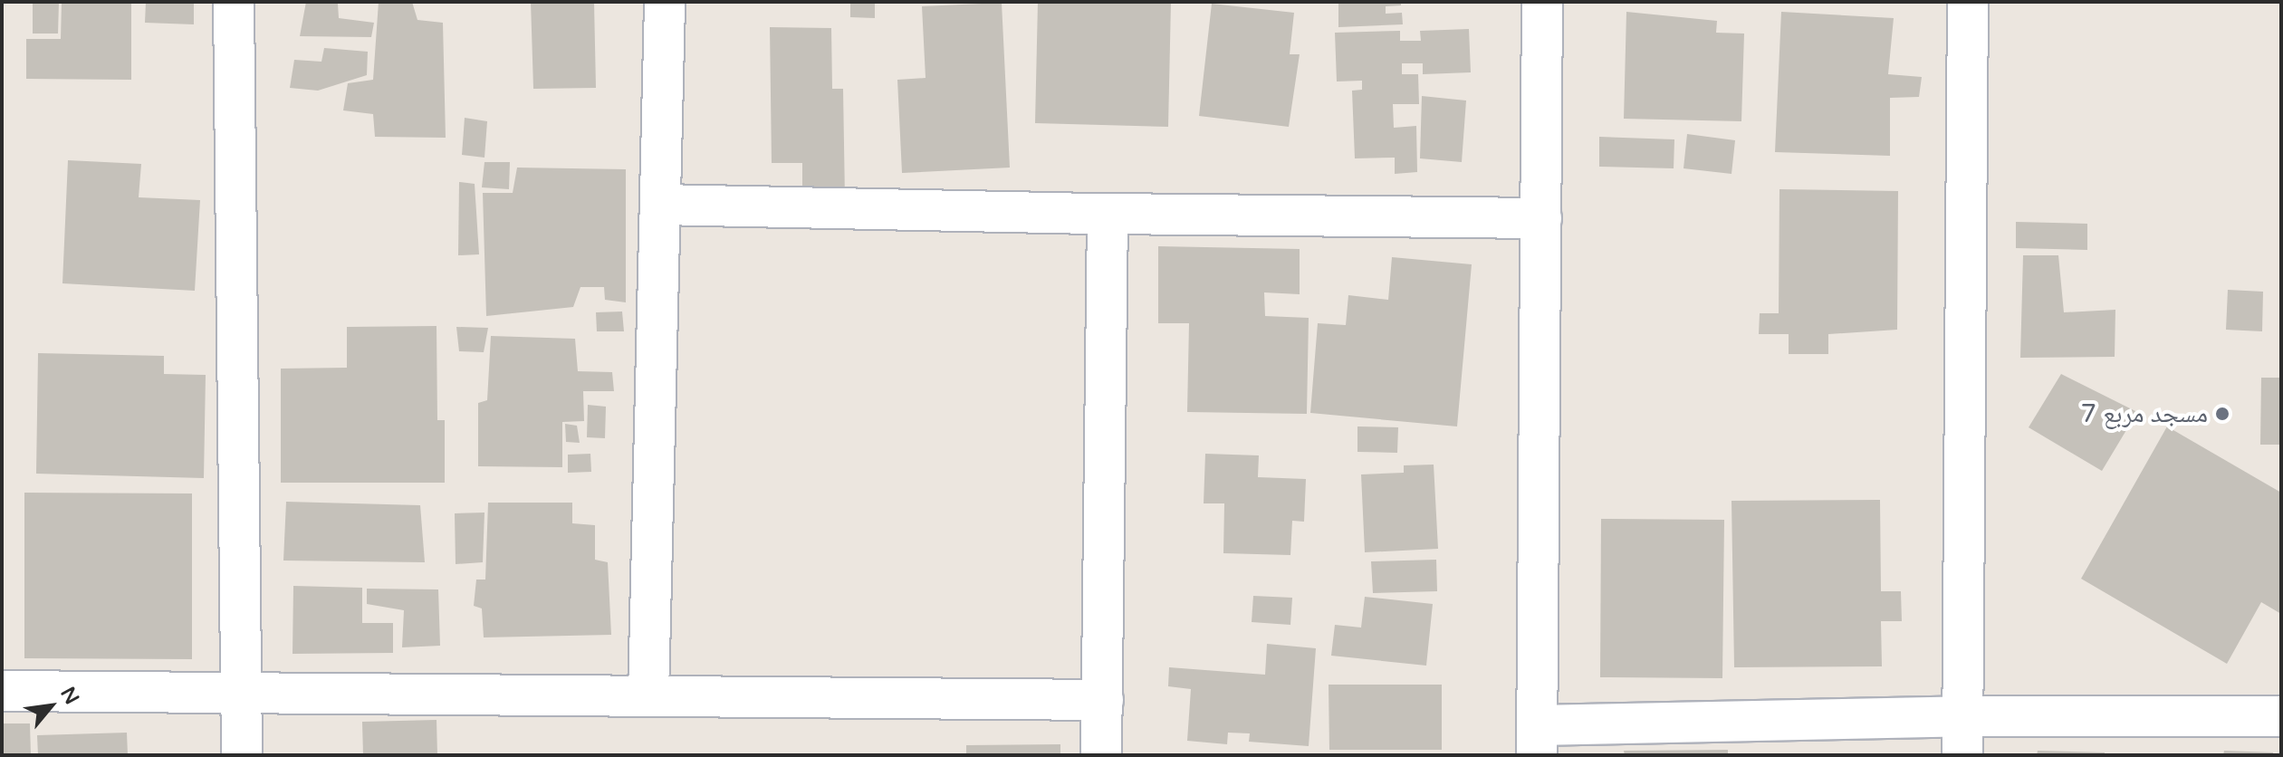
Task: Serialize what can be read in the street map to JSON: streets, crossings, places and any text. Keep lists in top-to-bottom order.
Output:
{
  "places": ["مسجد مربع 7"],
  "north": "top right"
}
